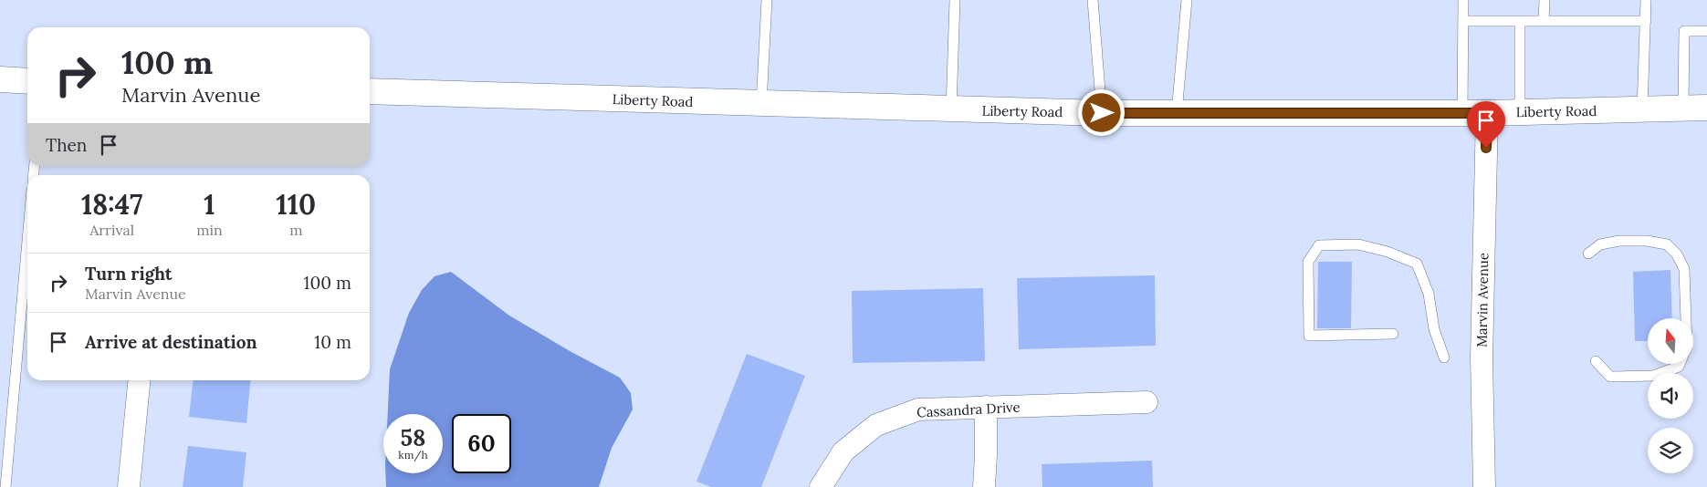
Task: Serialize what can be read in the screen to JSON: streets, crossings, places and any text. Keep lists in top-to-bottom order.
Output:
{
  "streets": {
    "main road": ["Liberty Road"],
    "street": ["Marvin Avenue", "Cassandra Drive"]
  },
  "crossings": [
    ["Liberty Road", "Marvin Avenue"]
  ],
  "north": "top",
  "page": {
    "turn": ["100 m", "Marvin Avenue"],
    "then": "Then",
    "eta": [
      "18:47",
      "Arrival",
      "1",
      "min",
      "110",
      "m"
    ],
    "list": [
      {
        "name": "Turn right",
        "note": "Marvin Avenue",
        "value": "100 m"
      },
      {
        "name": "Arrive at destination",
        "value": "10 m"
      }
    ],
    "speed": "58 km/h",
    "limit": "60"
  }
}
